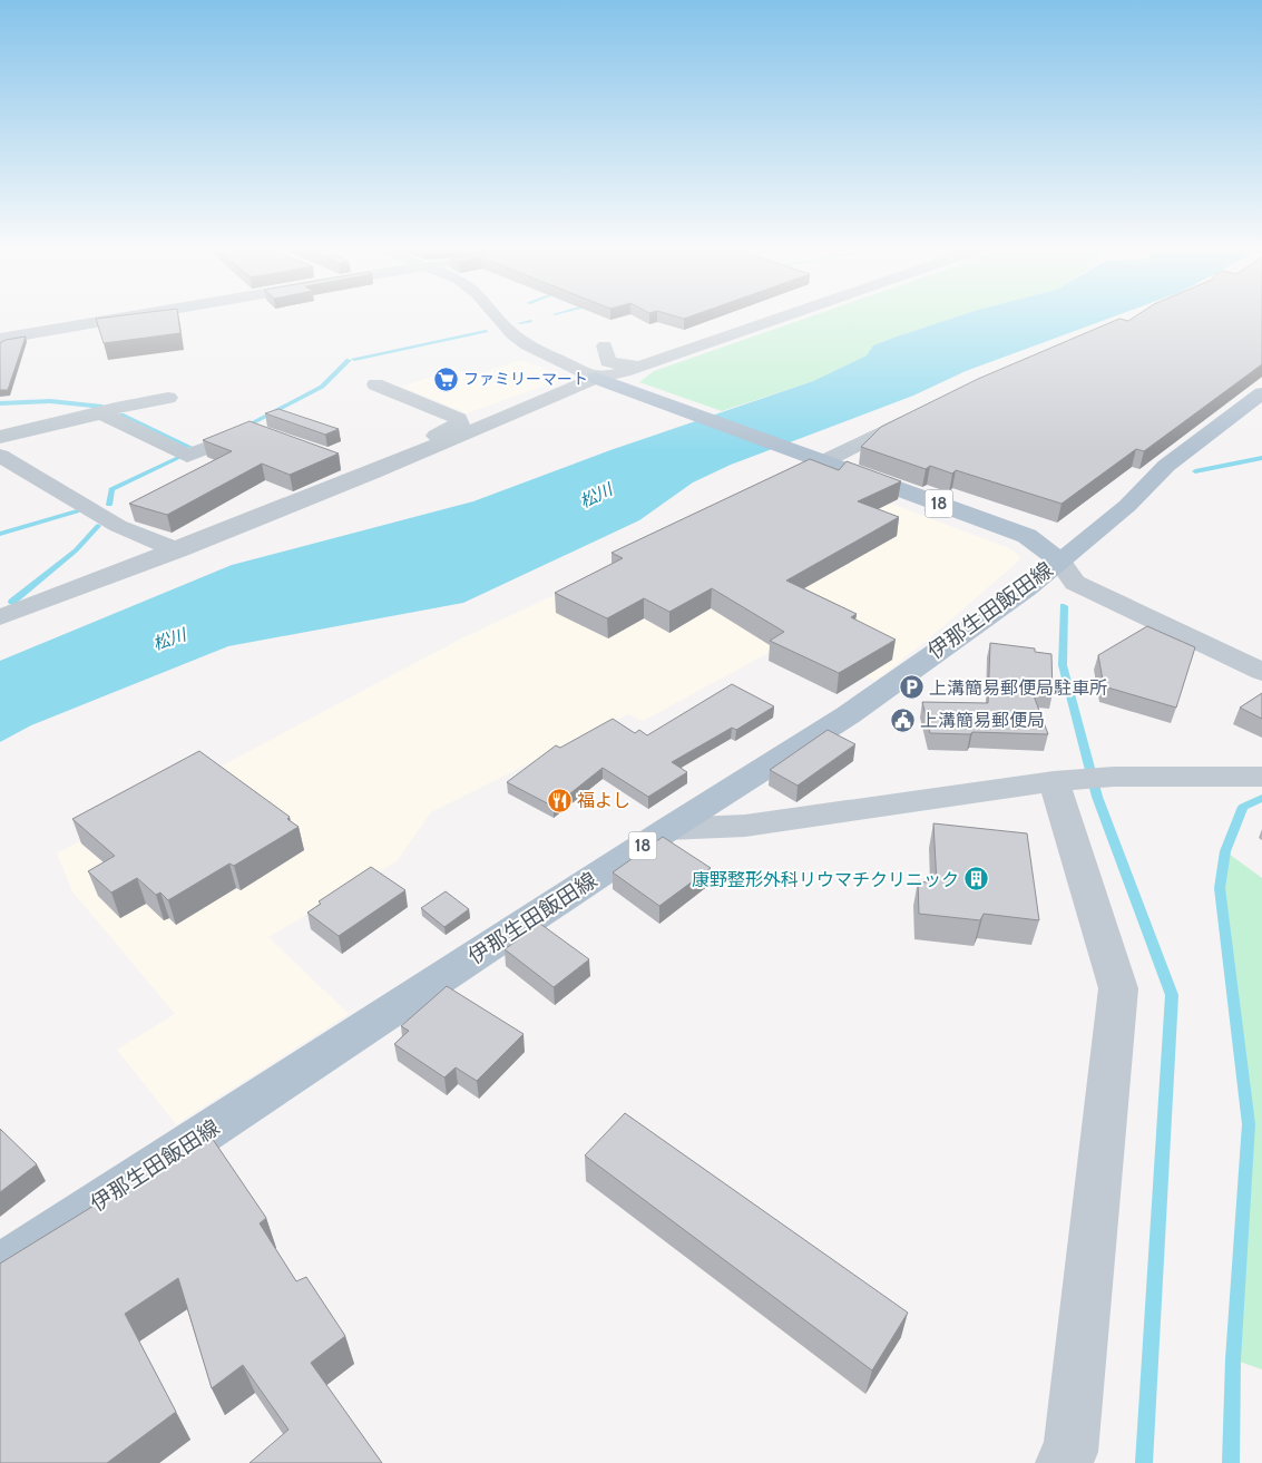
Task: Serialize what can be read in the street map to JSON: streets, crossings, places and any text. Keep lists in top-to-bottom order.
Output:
{
  "streets": {
    "main road": ["18", "伊那生田飯田線"]
  },
  "water": ["松川"],
  "places": {
    "supermarket": ["ファミリーマート"],
    "parking": ["上溝簡易郵便局駐車所"],
    "public building": ["上溝簡易郵便局"],
    "restaurant": ["福よし"],
    "building": ["康野整形外科リウマチクリニック"]
  }
}
